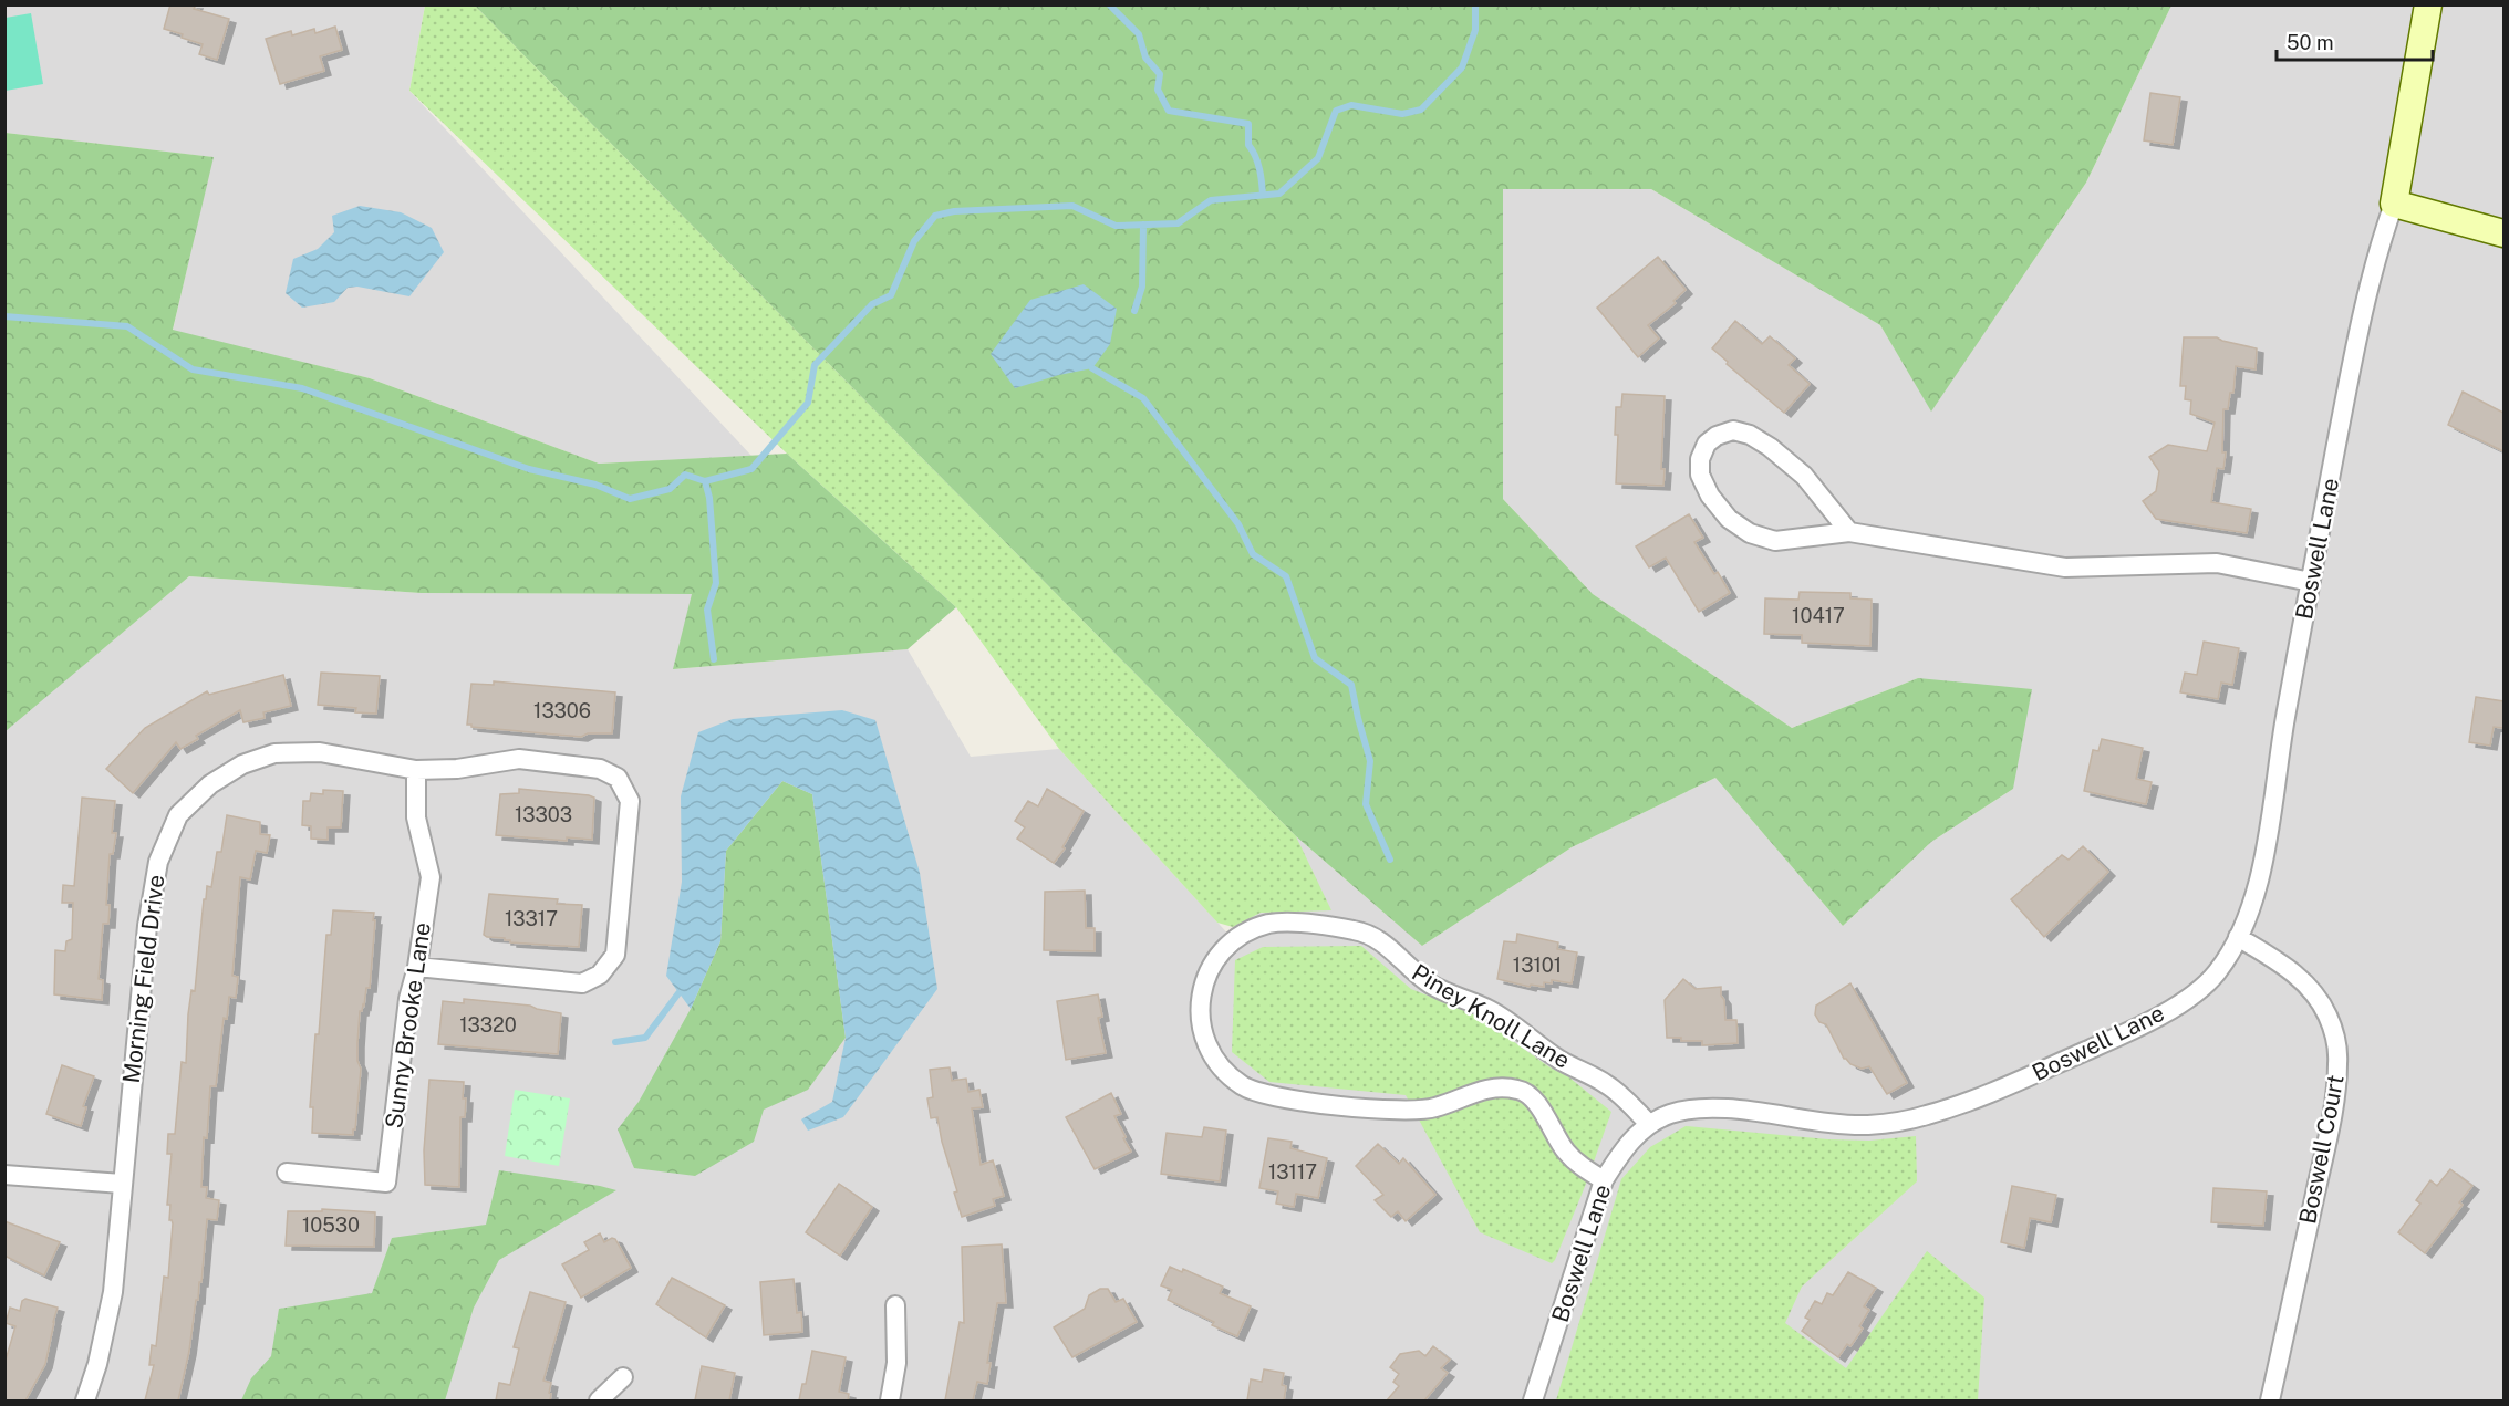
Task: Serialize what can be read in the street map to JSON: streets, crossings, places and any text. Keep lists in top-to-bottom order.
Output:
{
  "streets": {
    "street": [
      "Boswell Lane",
      "Morning Field Drive",
      "Piney Knoll Lane",
      "Sunny Brooke Lane",
      "Boswell Court"
    ]
  },
  "crossings": [
    ["Boswell Lane", "Piney Knoll Lane"],
    ["Boswell Lane", "Boswell Court"],
    ["Morning Field Drive", "Sunny Brooke Lane"]
  ],
  "house_numbers": [
    "10417",
    "13306",
    "13303",
    "13317",
    "13101",
    "13320",
    "13117",
    "10530"
  ],
  "scale_bar": "50 m"
}
